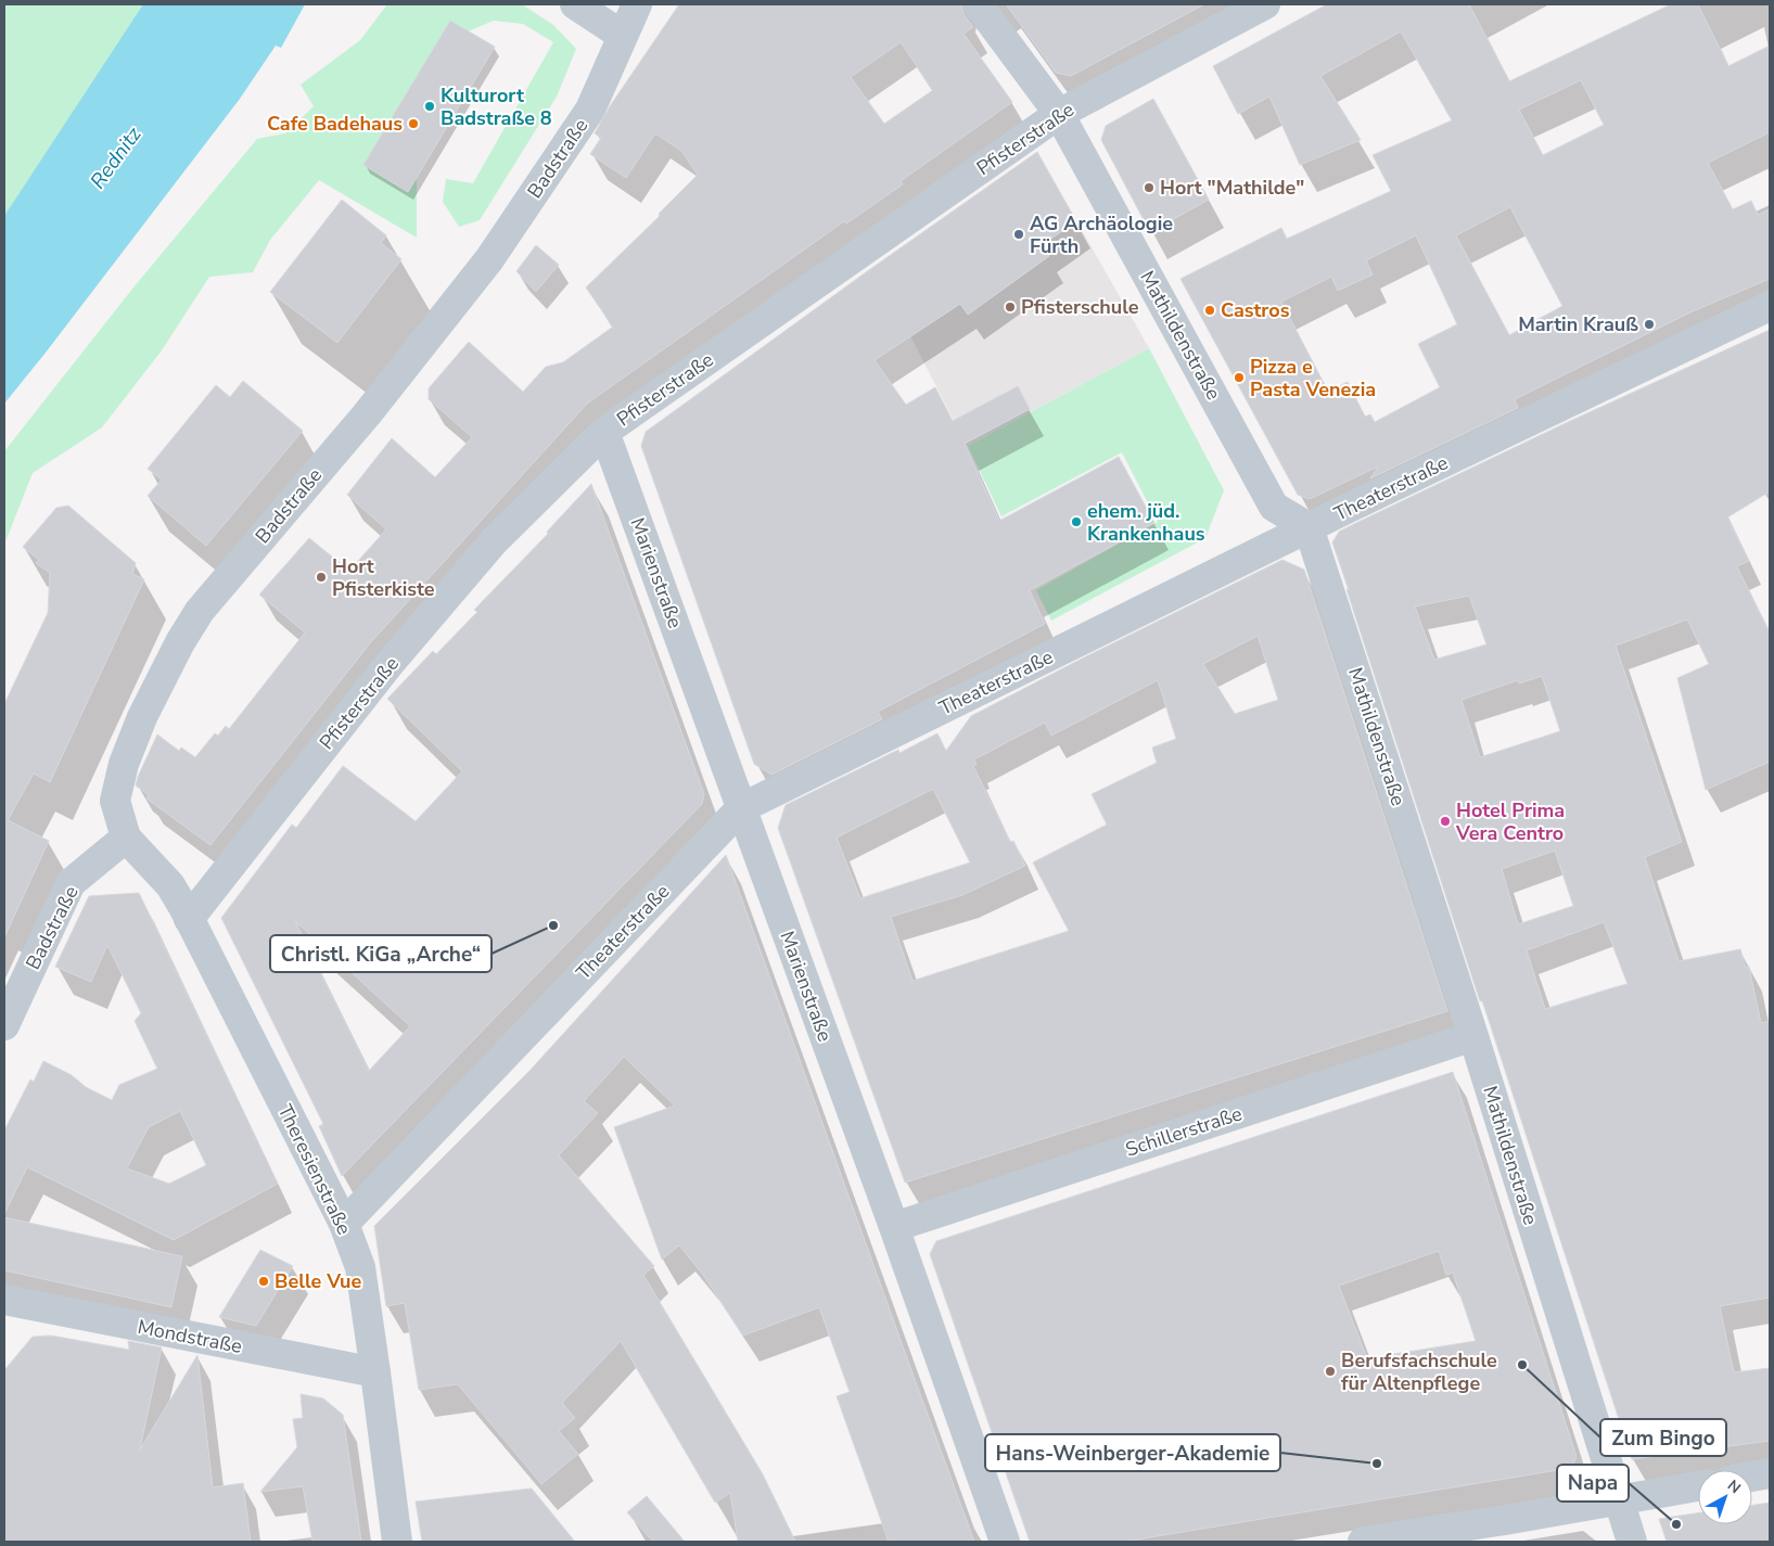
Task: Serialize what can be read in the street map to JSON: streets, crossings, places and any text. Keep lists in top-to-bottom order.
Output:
{
  "streets": {
    "street": [
      "Pfisterstraße",
      "Badstraße",
      "Mathildenstraße",
      "Theaterstraße",
      "Marienstraße",
      "Schillerstraße",
      "Theresienstraße",
      "Mondstraße"
    ]
  },
  "crossings": [
    ["Pfisterstraße", "Mathildenstraße"],
    ["Pfisterstraße", "Marienstraße"],
    ["Pfisterstraße", "Theresienstraße"],
    ["Badstraße", "Theresienstraße"],
    ["Mathildenstraße", "Theaterstraße"],
    ["Mathildenstraße", "Schillerstraße"],
    ["Theaterstraße", "Marienstraße"],
    ["Theaterstraße", "Theresienstraße"],
    ["Marienstraße", "Schillerstraße"],
    ["Theresienstraße", "Mondstraße"]
  ],
  "water": ["Rednitz"],
  "places": [
    "Kulturort Badstraße 8",
    "Cafe Badehaus",
    "Hort \"Mathilde\"",
    "AG Archäologie Fürth",
    "Pfisterschule",
    "Castros",
    "Martin Krauß",
    "Pizza e Pasta Venezia",
    "ehem. jüd. Krankenhaus",
    "Hort Pfisterkiste",
    "Hotel Prima Vera Centro",
    "Christl. KiGa „Arche“",
    "Belle Vue",
    "Zum Bingo",
    "Berufsfachschule für Altenpflege",
    "Hans-Weinberger-Akademie",
    "Napa"
  ],
  "north": "top right"
}
